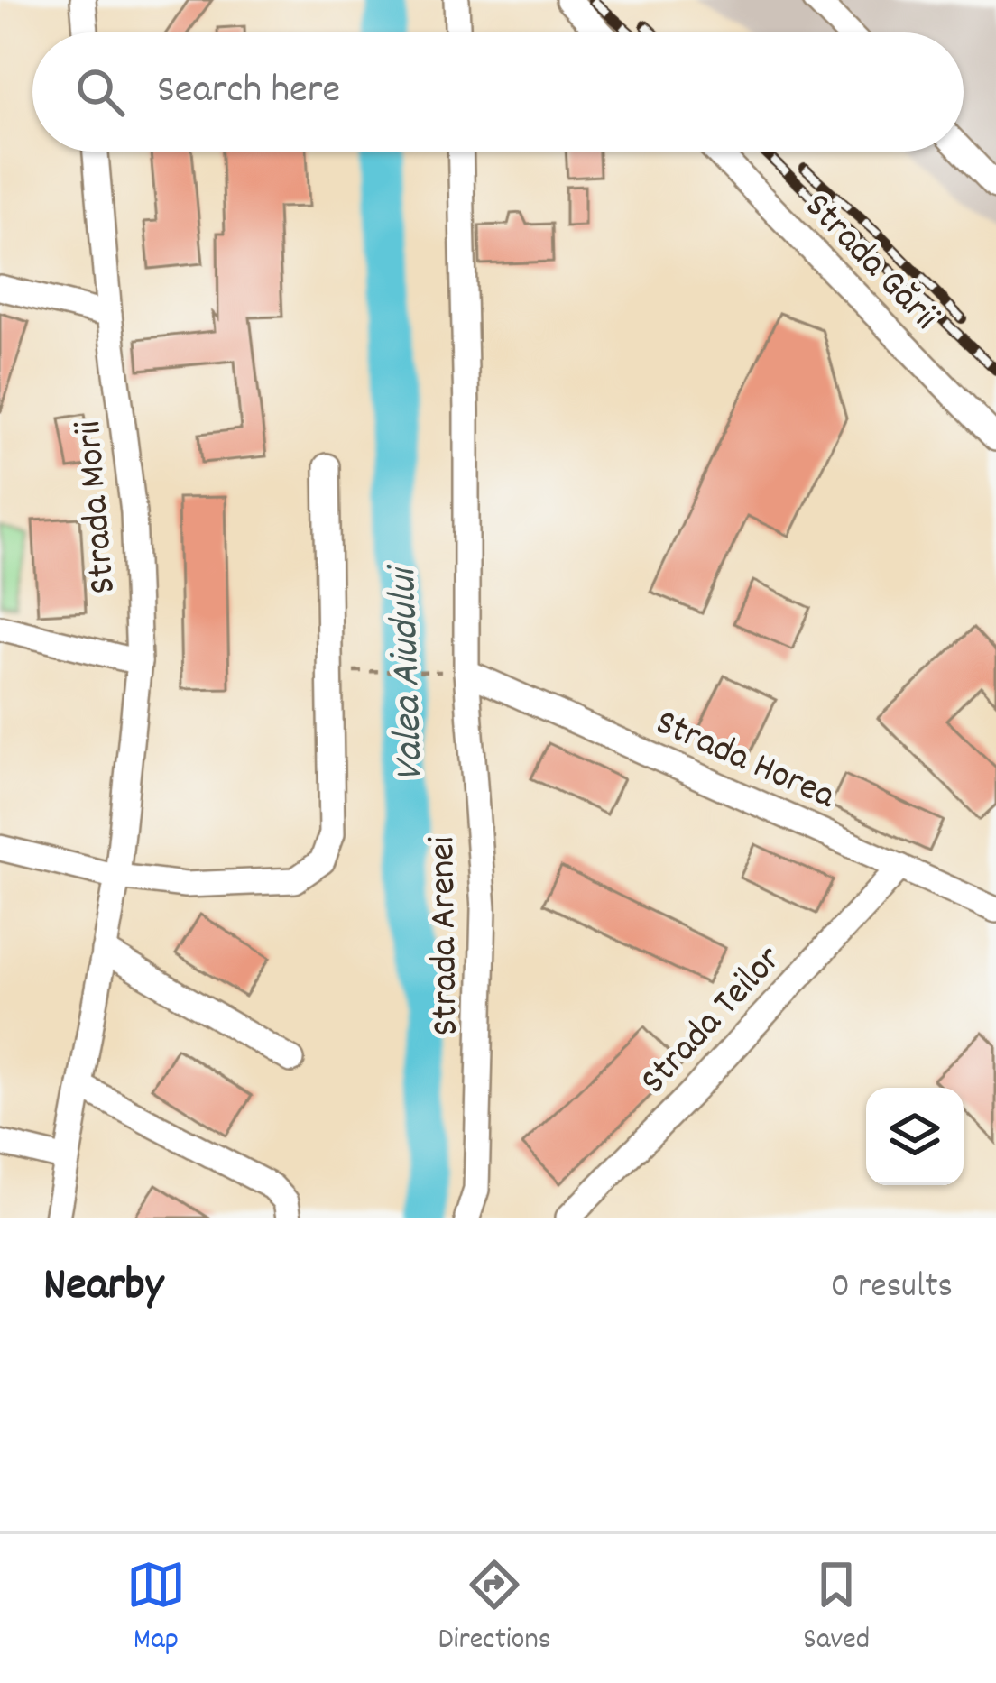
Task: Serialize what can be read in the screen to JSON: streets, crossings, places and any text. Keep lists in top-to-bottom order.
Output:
{
  "streets": {
    "street": [
      "Strada Gării",
      "Strada Morii",
      "Strada Horea",
      "Strada Arenei",
      "Strada Teilor"
    ]
  },
  "crossings": [
    ["Strada Horea", "Strada Arenei"],
    ["Strada Horea", "Strada Teilor"]
  ],
  "water": ["Valea Aiudului"],
  "page": {
    "search": "Search here",
    "heading": ["Nearby", "0 results"],
    "nav": ["Map", "Directions", "Saved"]
  }
}
